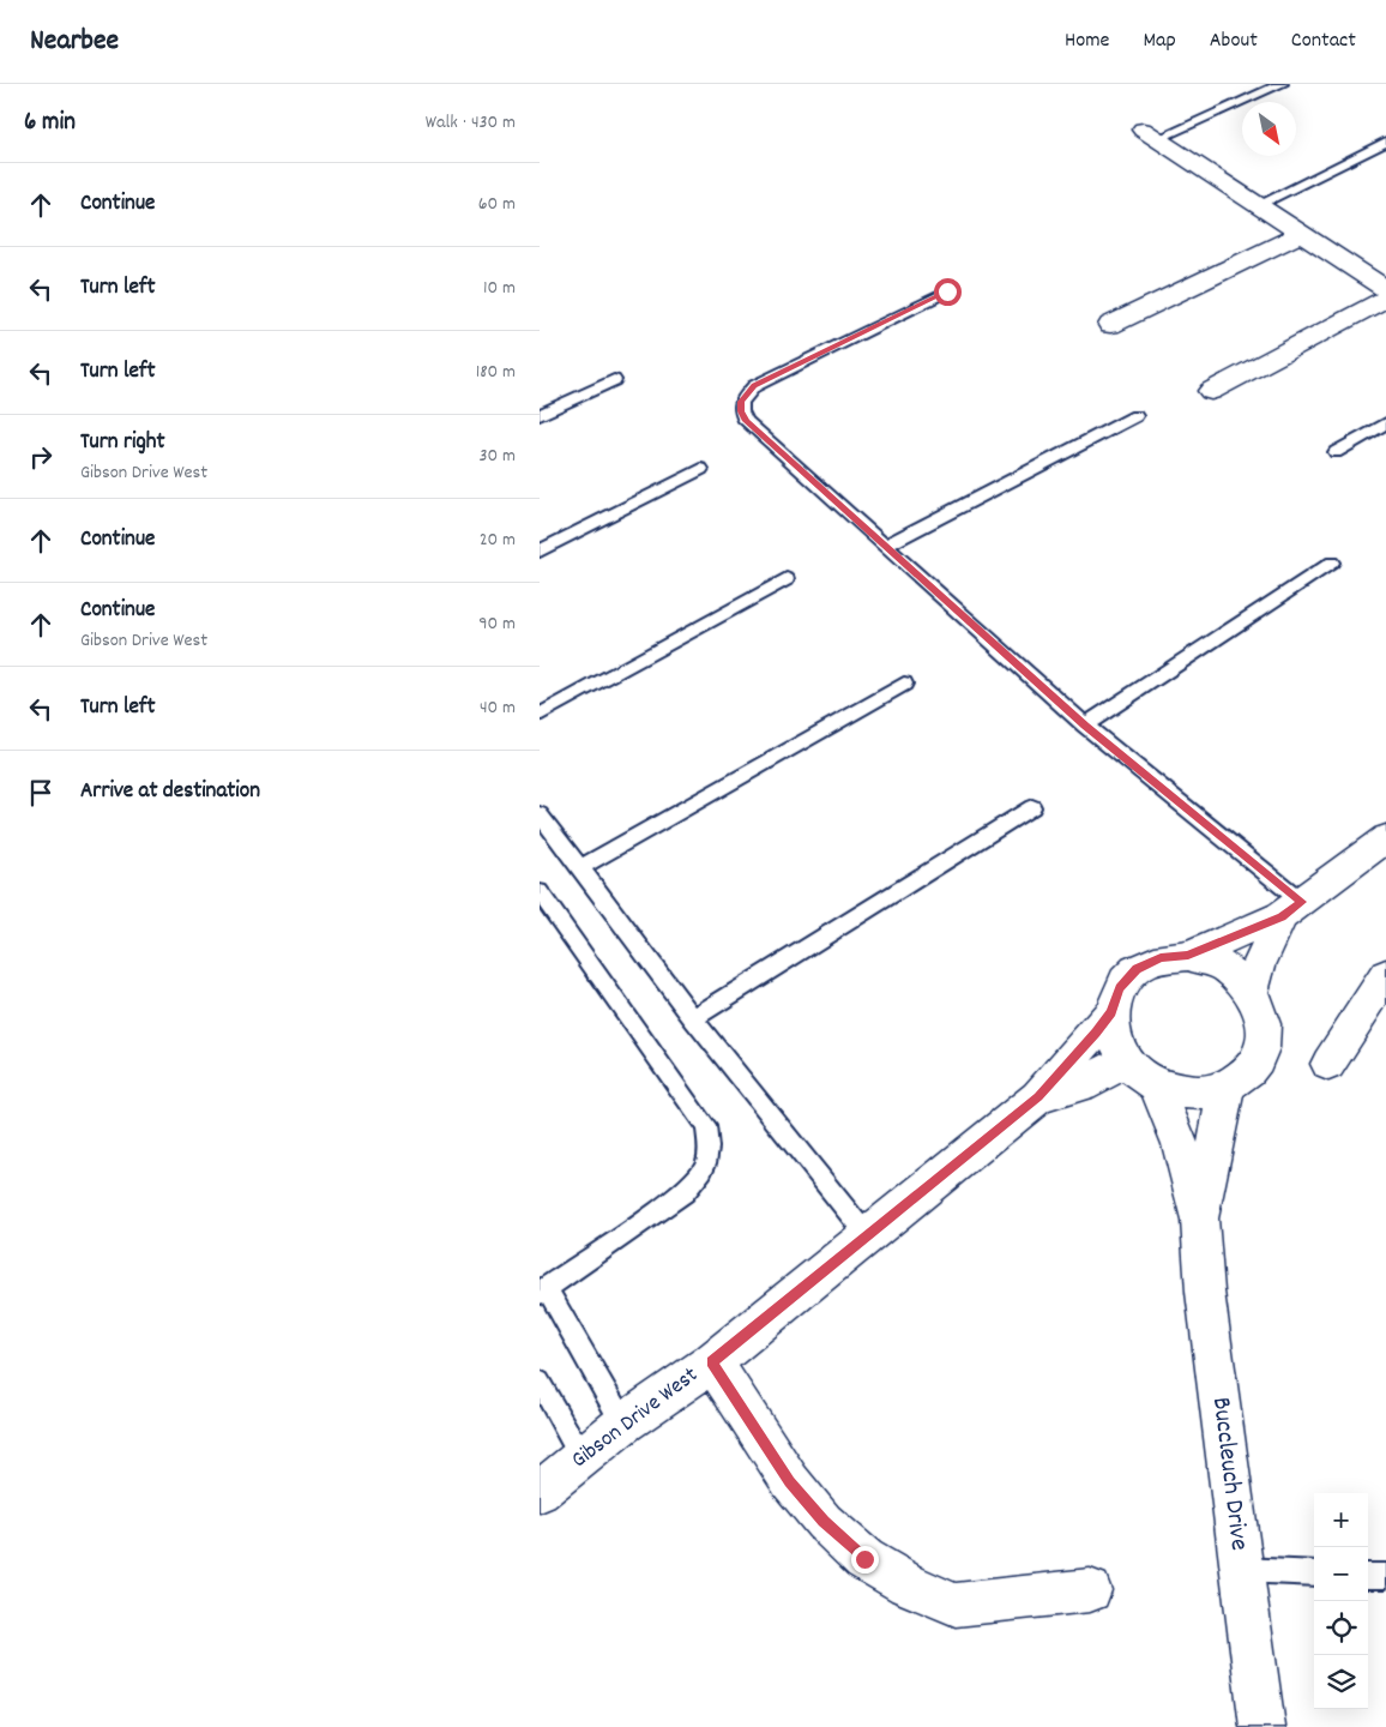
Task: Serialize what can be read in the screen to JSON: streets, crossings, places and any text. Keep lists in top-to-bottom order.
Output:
{
  "streets": {
    "street": ["Gibson Drive West", "Buccleuch Drive"]
  },
  "crossings": [
    ["Gibson Drive West", "Buccleuch Drive"]
  ],
  "north": "bottom right",
  "page": {
    "header": "Nearbee",
    "nav": [
      "Home",
      "Map",
      "About",
      "Contact"
    ],
    "heading": ["6 min", "Walk · 430 m"],
    "list": [
      ["Continue", "60 m"],
      ["Turn left", "10 m"],
      ["Turn left", "180 m"],
      ["Turn right", "Gibson Drive West", "30 m"],
      ["Continue", "20 m"],
      ["Continue", "Gibson Drive West", "90 m"],
      ["Turn left", "40 m"],
      "Arrive at destination"
    ],
    "map_buttons": ["+", "−"]
  }
}
